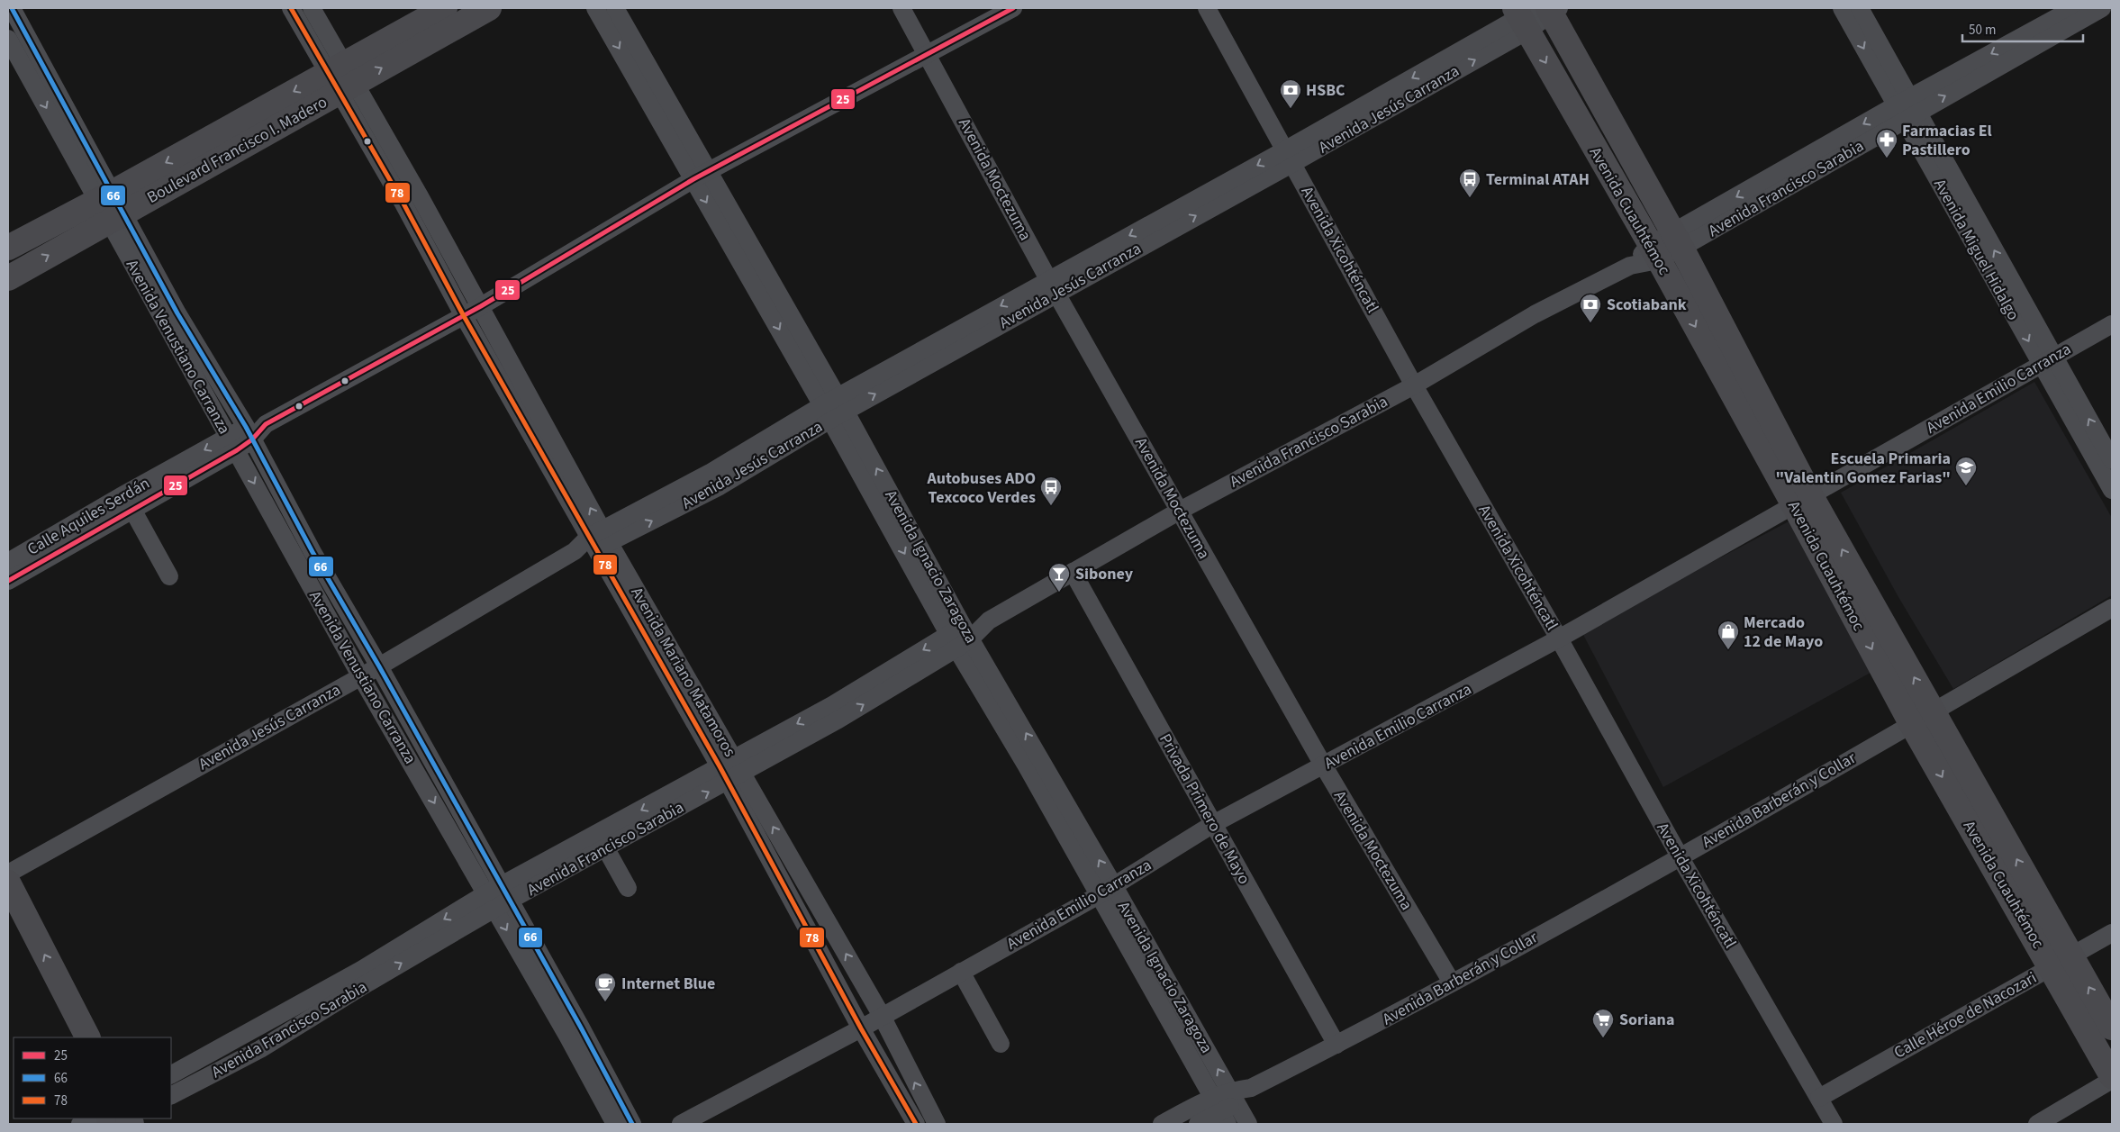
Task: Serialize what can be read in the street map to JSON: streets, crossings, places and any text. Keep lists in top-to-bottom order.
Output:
{
  "streets": {
    "main road": ["Boulevard Francisco I. Madero", "Avenida Cuauhtémoc"],
    "street": [
      "Avenida Jesús Carranza",
      "Avenida Moctezuma",
      "Avenida Francisco Sarabia",
      "Avenida Xicohténcatl",
      "Avenida Miguel Hidalgo",
      "Avenida Venustiano Carranza",
      "Avenida Emilio Carranza",
      "Calle Aquiles Serdán",
      "Avenida Ignacio Zaragoza",
      "Avenida Mariano Matamoros",
      "Avenida Barberán y Collar",
      "Privada Primero de Mayo",
      "Calle Héroe de Nacozari"
    ]
  },
  "crossings": [
    ["Avenida Jesús Carranza", "Avenida Moctezuma"],
    ["Avenida Jesús Carranza", "Avenida Cuauhtémoc"],
    ["Avenida Jesús Carranza", "Avenida Xicohténcatl"],
    ["Avenida Jesús Carranza", "Avenida Venustiano Carranza"],
    ["Avenida Jesús Carranza", "Avenida Ignacio Zaragoza"],
    ["Avenida Jesús Carranza", "Avenida Mariano Matamoros"],
    ["Boulevard Francisco I. Madero", "Avenida Venustiano Carranza"],
    ["Boulevard Francisco I. Madero", "Avenida Mariano Matamoros"],
    ["Avenida Moctezuma", "Avenida Francisco Sarabia"],
    ["Avenida Moctezuma", "Avenida Emilio Carranza"],
    ["Avenida Moctezuma", "Calle Aquiles Serdán"],
    ["Avenida Moctezuma", "Avenida Barberán y Collar"],
    ["Avenida Francisco Sarabia", "Avenida Cuauhtémoc"],
    ["Avenida Francisco Sarabia", "Avenida Xicohténcatl"],
    ["Avenida Francisco Sarabia", "Avenida Miguel Hidalgo"],
    ["Avenida Francisco Sarabia", "Avenida Venustiano Carranza"],
    ["Avenida Francisco Sarabia", "Avenida Ignacio Zaragoza"],
    ["Avenida Francisco Sarabia", "Avenida Mariano Matamoros"],
    ["Avenida Francisco Sarabia", "Privada Primero de Mayo"],
    ["Avenida Cuauhtémoc", "Avenida Emilio Carranza"],
    ["Avenida Cuauhtémoc", "Avenida Barberán y Collar"],
    ["Avenida Cuauhtémoc", "Calle Héroe de Nacozari"],
    ["Avenida Xicohténcatl", "Avenida Emilio Carranza"],
    ["Avenida Xicohténcatl", "Avenida Barberán y Collar"],
    ["Avenida Xicohténcatl", "Calle Héroe de Nacozari"],
    ["Avenida Miguel Hidalgo", "Avenida Emilio Carranza"],
    ["Avenida Venustiano Carranza", "Calle Aquiles Serdán"],
    ["Avenida Emilio Carranza", "Avenida Ignacio Zaragoza"],
    ["Avenida Emilio Carranza", "Avenida Mariano Matamoros"],
    ["Avenida Emilio Carranza", "Privada Primero de Mayo"],
    ["Calle Aquiles Serdán", "Avenida Ignacio Zaragoza"],
    ["Calle Aquiles Serdán", "Avenida Mariano Matamoros"],
    ["Avenida Ignacio Zaragoza", "Avenida Barberán y Collar"],
    ["Avenida Barberán y Collar", "Privada Primero de Mayo"]
  ],
  "places": {
    "bank": ["HSBC", "Scotiabank"],
    "pharmacy": ["Farmacias El Pastillero"],
    "bus stop": ["Terminal ATAH", "Autobuses ADO Texcoco Verdes"],
    "school or university": ["Escuela Primaria \"Valentin Gomez Farias\""],
    "bar": ["Siboney"],
    "shop": ["Mercado 12 de Mayo"],
    "cafe": ["Internet Blue"],
    "supermarket": ["Soriana"]
  },
  "lines": ["transit line 25", "transit line 66", "transit line 78"],
  "legend": ["25", "66", "78"],
  "scale_bar": "50 m"
}
